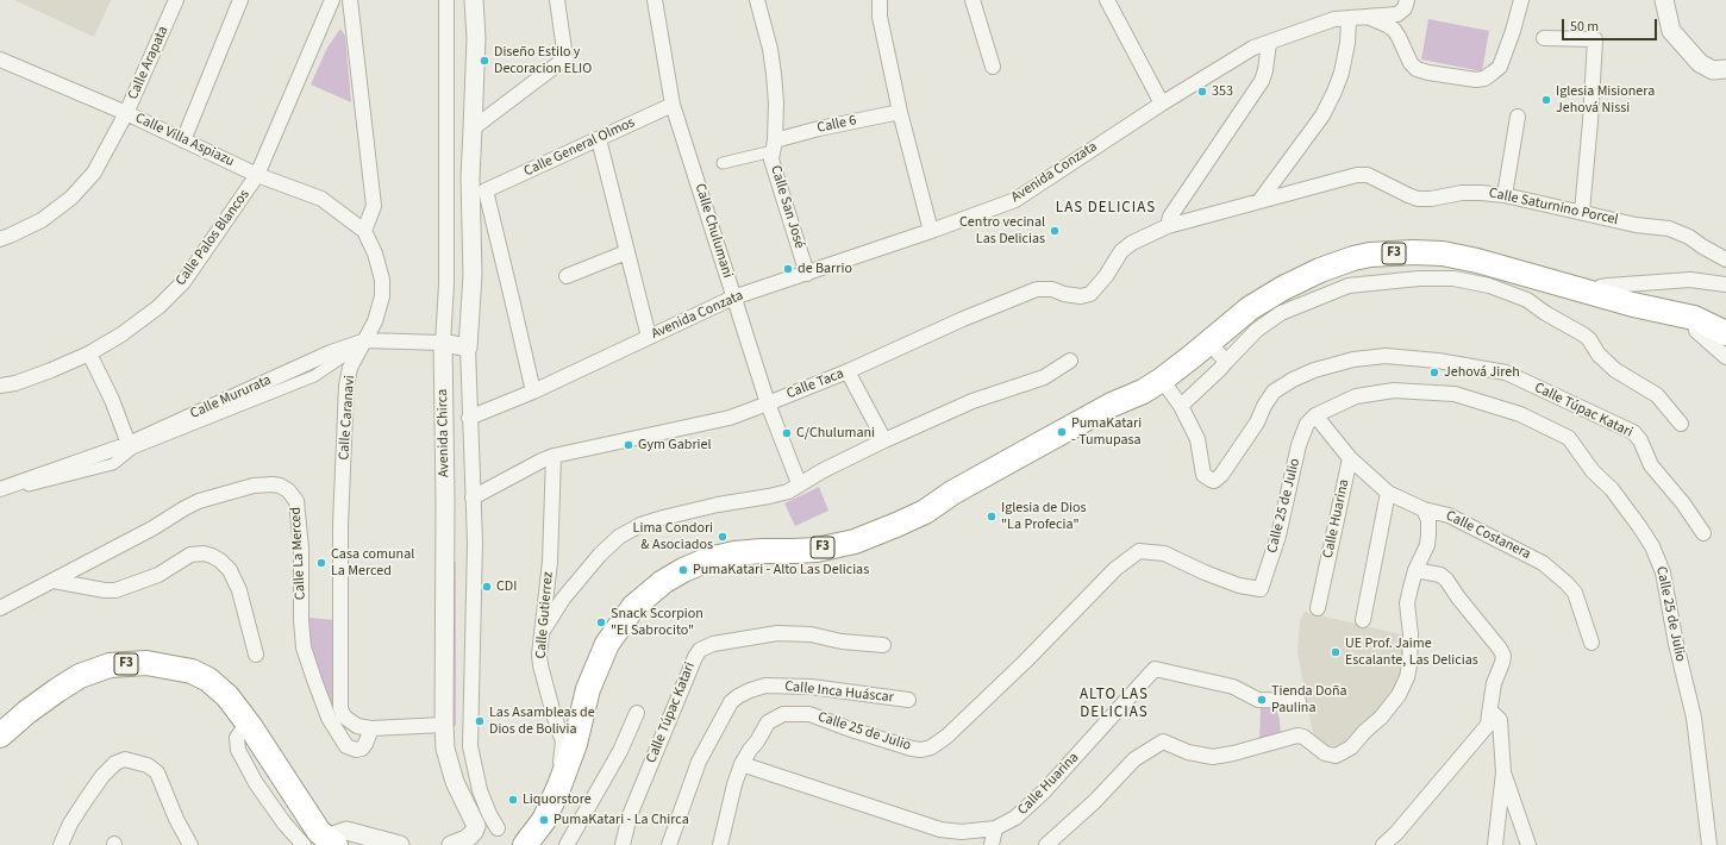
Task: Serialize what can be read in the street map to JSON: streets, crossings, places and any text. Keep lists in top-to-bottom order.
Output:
{
  "streets": {
    "highway": ["F3"],
    "street": [
      "Calle Arapata",
      "Calle 6",
      "Calle Villa Aspiazu",
      "Calle General Olmos",
      "Avenida Conzata",
      "Calle San José",
      "Calle Saturnino Porcel",
      "Calle Chulumani",
      "Calle Palos Blancos",
      "Calle Taca",
      "Calle Mururata",
      "Calle Túpac Katari",
      "Calle Caranavi",
      "Avenida Chirca",
      "Calle 25 de Julio",
      "Calle Huarina",
      "Calle Costanera",
      "Calle La Merced",
      "Calle Gutierrez",
      "Calle Inca Huáscar"
    ]
  },
  "crossings": [
    ["Calle Arapata", "Calle Villa Aspiazu"],
    ["Calle 6", "Calle San José"],
    ["Calle Villa Aspiazu", "Calle Palos Blancos"],
    ["Calle Villa Aspiazu", "Calle Caranavi"],
    ["Calle General Olmos", "Avenida Conzata"],
    ["Calle General Olmos", "Calle Chulumani"],
    ["Avenida Conzata", "Calle San José"],
    ["Avenida Conzata", "Calle Chulumani"],
    ["Avenida Conzata", "Avenida Chirca"],
    ["Calle Saturnino Porcel", "Calle Taca"],
    ["Calle Chulumani", "Calle Taca"],
    ["F3", "Calle Gutierrez"],
    ["Calle Taca", "Avenida Chirca"],
    ["Calle Taca", "Calle Gutierrez"],
    ["Calle Mururata", "Calle Caranavi"],
    ["Calle Mururata", "Avenida Chirca"],
    ["Calle Caranavi", "Avenida Chirca"],
    ["Calle Caranavi", "Calle La Merced"],
    ["Calle 25 de Julio", "Calle Huarina"],
    ["Calle 25 de Julio", "Calle Costanera"],
    ["Calle Huarina", "Calle Costanera"]
  ],
  "districts": ["LAS DELICIAS", "ALTO LAS DELICIAS"],
  "places": [
    "Diseño Estilo y Decoracion ELIO",
    "353",
    "Iglesia Misionera Jehová Nissi",
    "Centro vecinal Las Delicias",
    "de Barrio",
    "Jehová Jireh",
    "PumaKatari - Tumupasa",
    "C/Chulumani",
    "Gym Gabriel",
    "Iglesia de Dios \"La Profecia\"",
    "Lima Condori & Asociados",
    "Casa comunal La Merced",
    "PumaKatari - Alto Las Delicias",
    "CDI",
    "Snack Scorpion \"El Sabrocito\"",
    "UE Prof. Jaime Escalante, Las Delicias",
    "Tienda Doña Paulina",
    "Las Asambleas de Dios de Bolivia",
    "Liquorstore",
    "PumaKatari - La Chirca"
  ],
  "scale_bar": "50 m"
}
